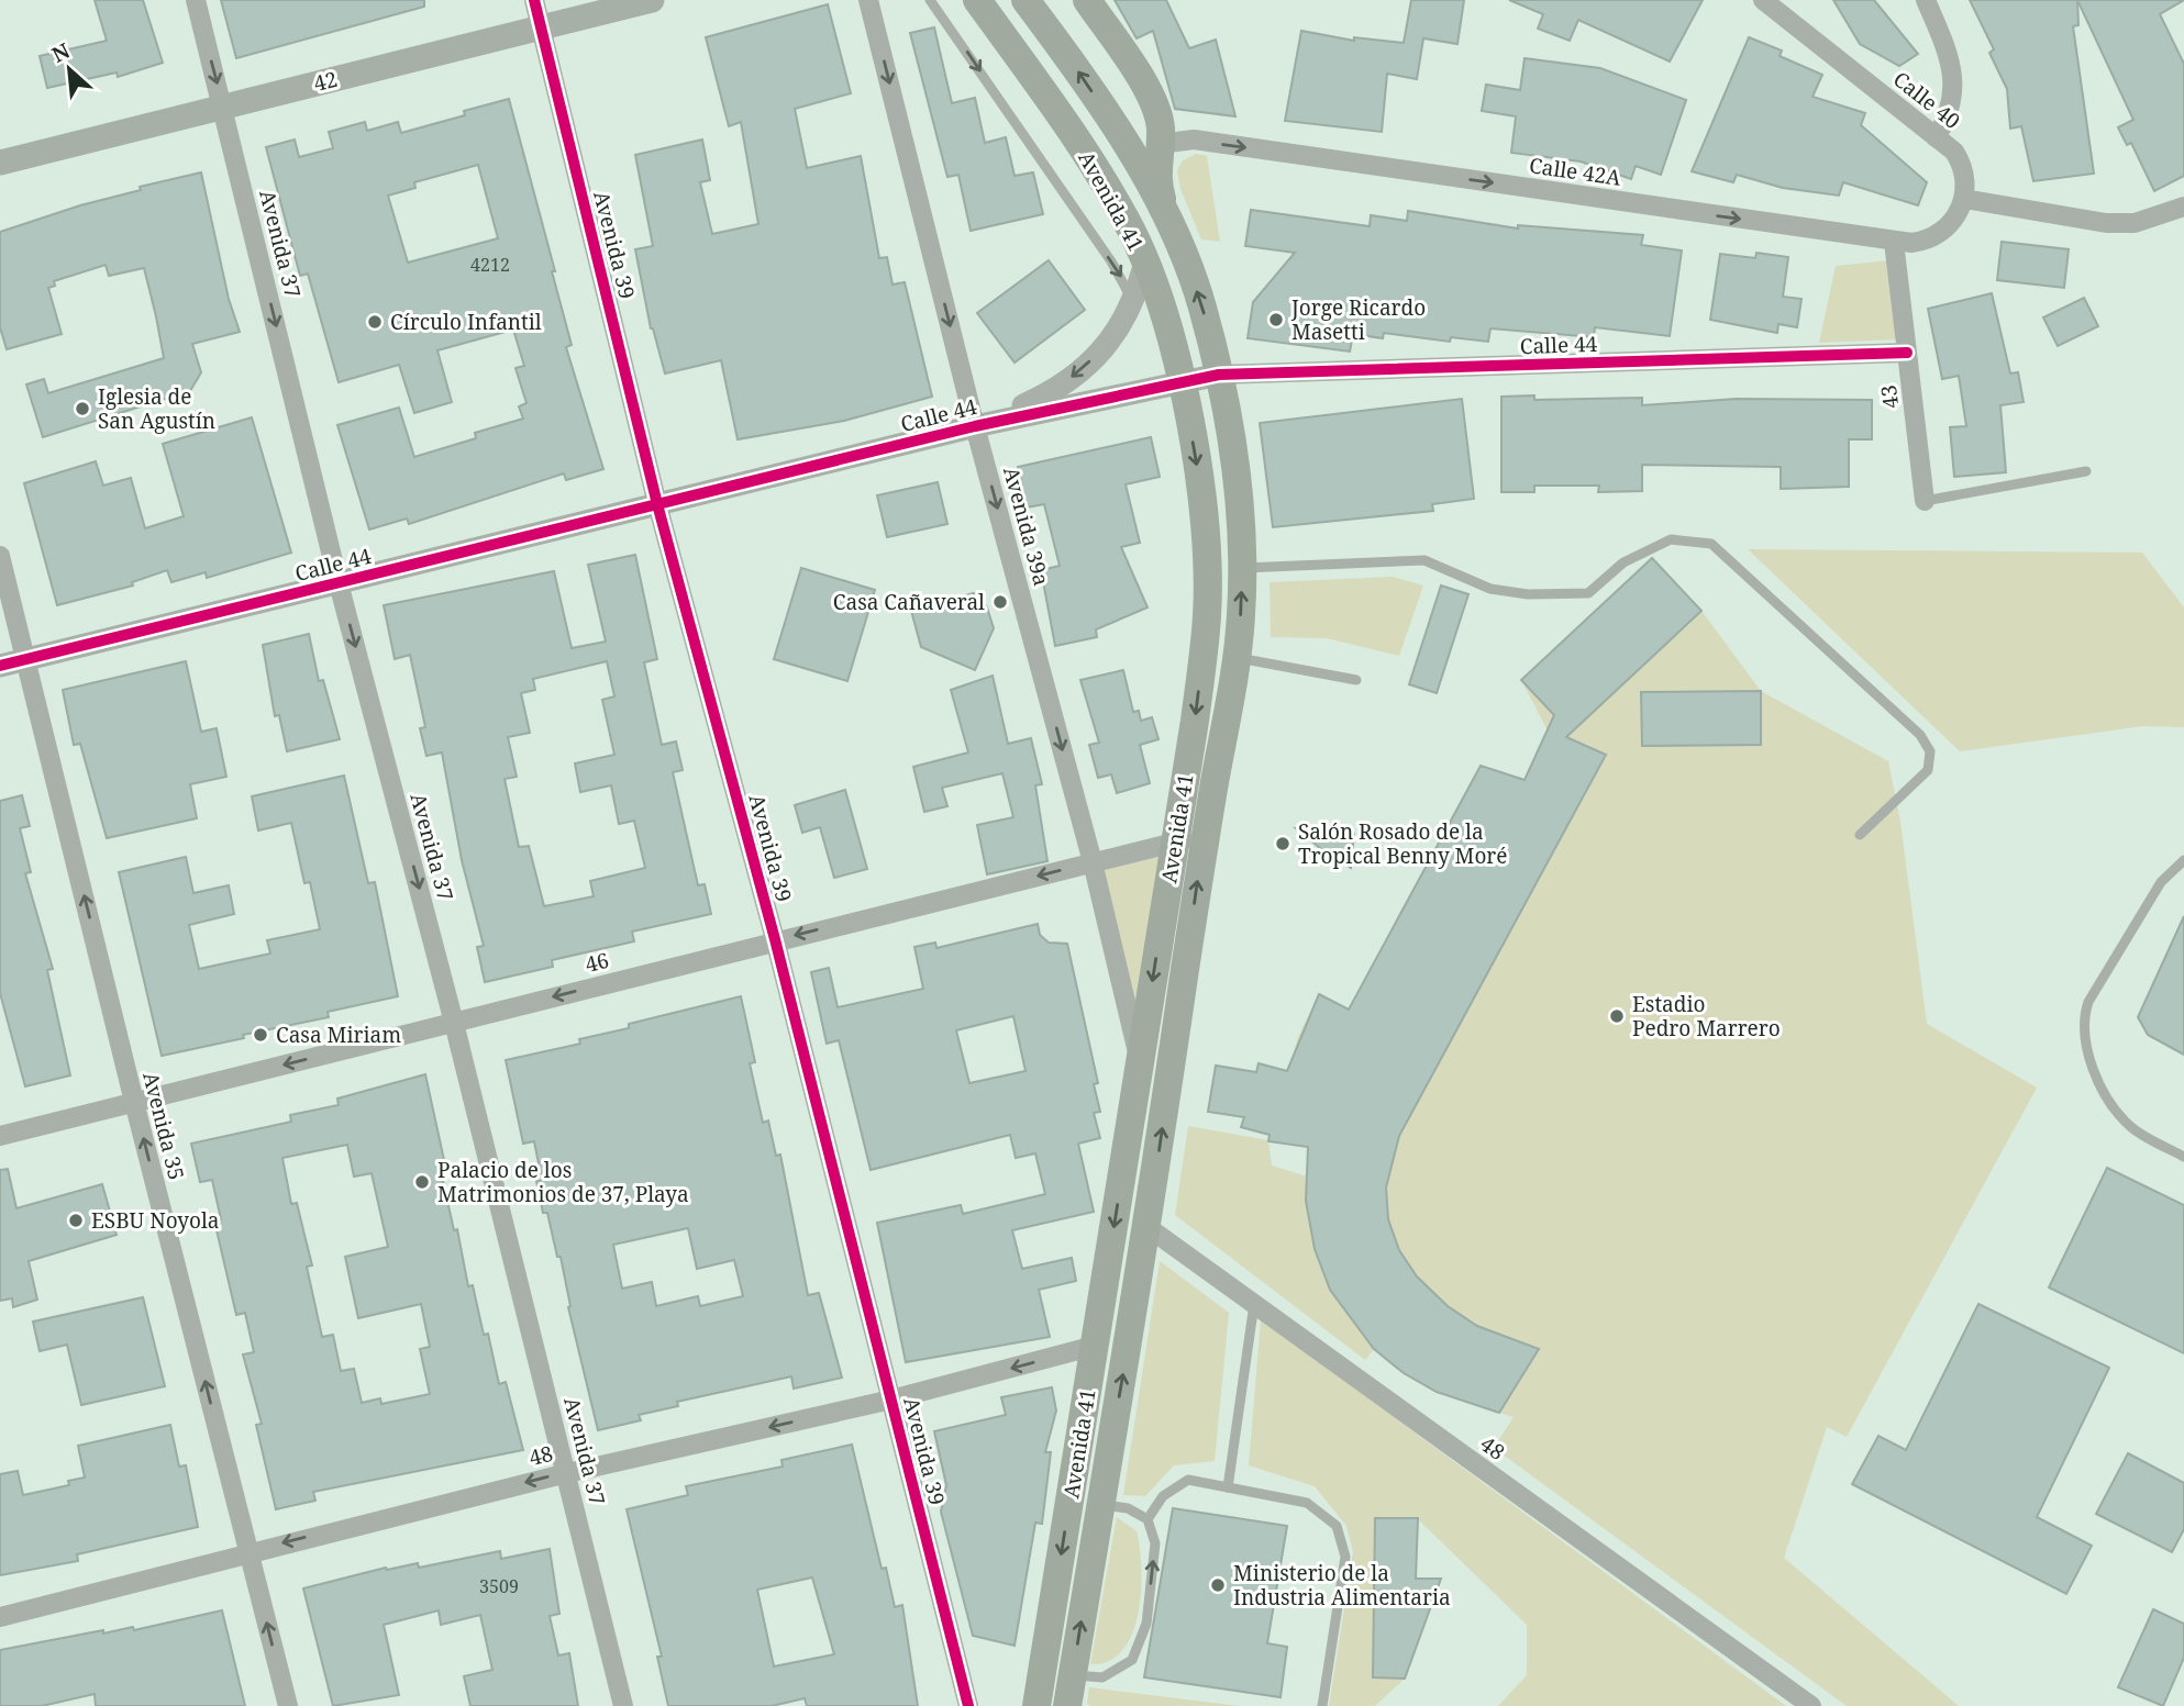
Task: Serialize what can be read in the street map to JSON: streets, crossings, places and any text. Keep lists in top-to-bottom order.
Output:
{
  "streets": {
    "main road": ["42", "Avenida 41"],
    "street": [
      "Calle 40",
      "Calle 42A",
      "Avenida 37",
      "Avenida 39",
      "Calle 44",
      "43",
      "Avenida 39a",
      "46",
      "Avenida 35",
      "48"
    ]
  },
  "crossings": [
    ["42", "Avenida 37"],
    ["42", "Avenida 39"],
    ["Calle 40", "Calle 42A"],
    ["Calle 42A", "43"],
    ["Avenida 41", "Calle 44"],
    ["Avenida 41", "Avenida 39a"],
    ["Avenida 41", "46"],
    ["Avenida 41", "48"],
    ["Avenida 37", "Calle 44"],
    ["Avenida 37", "46"],
    ["Avenida 37", "48"],
    ["Avenida 39", "Calle 44"],
    ["Avenida 39", "46"],
    ["Avenida 39", "48"],
    ["Calle 44", "43"],
    ["Calle 44", "Avenida 39a"],
    ["Calle 44", "Avenida 35"],
    ["Avenida 39a", "46"],
    ["46", "Avenida 35"],
    ["Avenida 35", "48"]
  ],
  "one_way": [
    "Calle 42A",
    "Avenida 37",
    "Avenida 39a",
    "46",
    "Avenida 35",
    "48"
  ],
  "places": [
    "Jorge Ricardo Masetti",
    "Círculo Infantil",
    "Iglesia de San Agustín",
    "Casa Cañaveral",
    "Salón Rosado de la Tropical Benny Moré",
    "Estadio Pedro Marrero",
    "Casa Miriam",
    "Palacio de los Matrimonios de 37, Playa",
    "ESBU Noyola",
    "Ministerio de la Industria Alimentaria"
  ],
  "house_numbers": ["4212", "3509"],
  "north": "top left"
}
